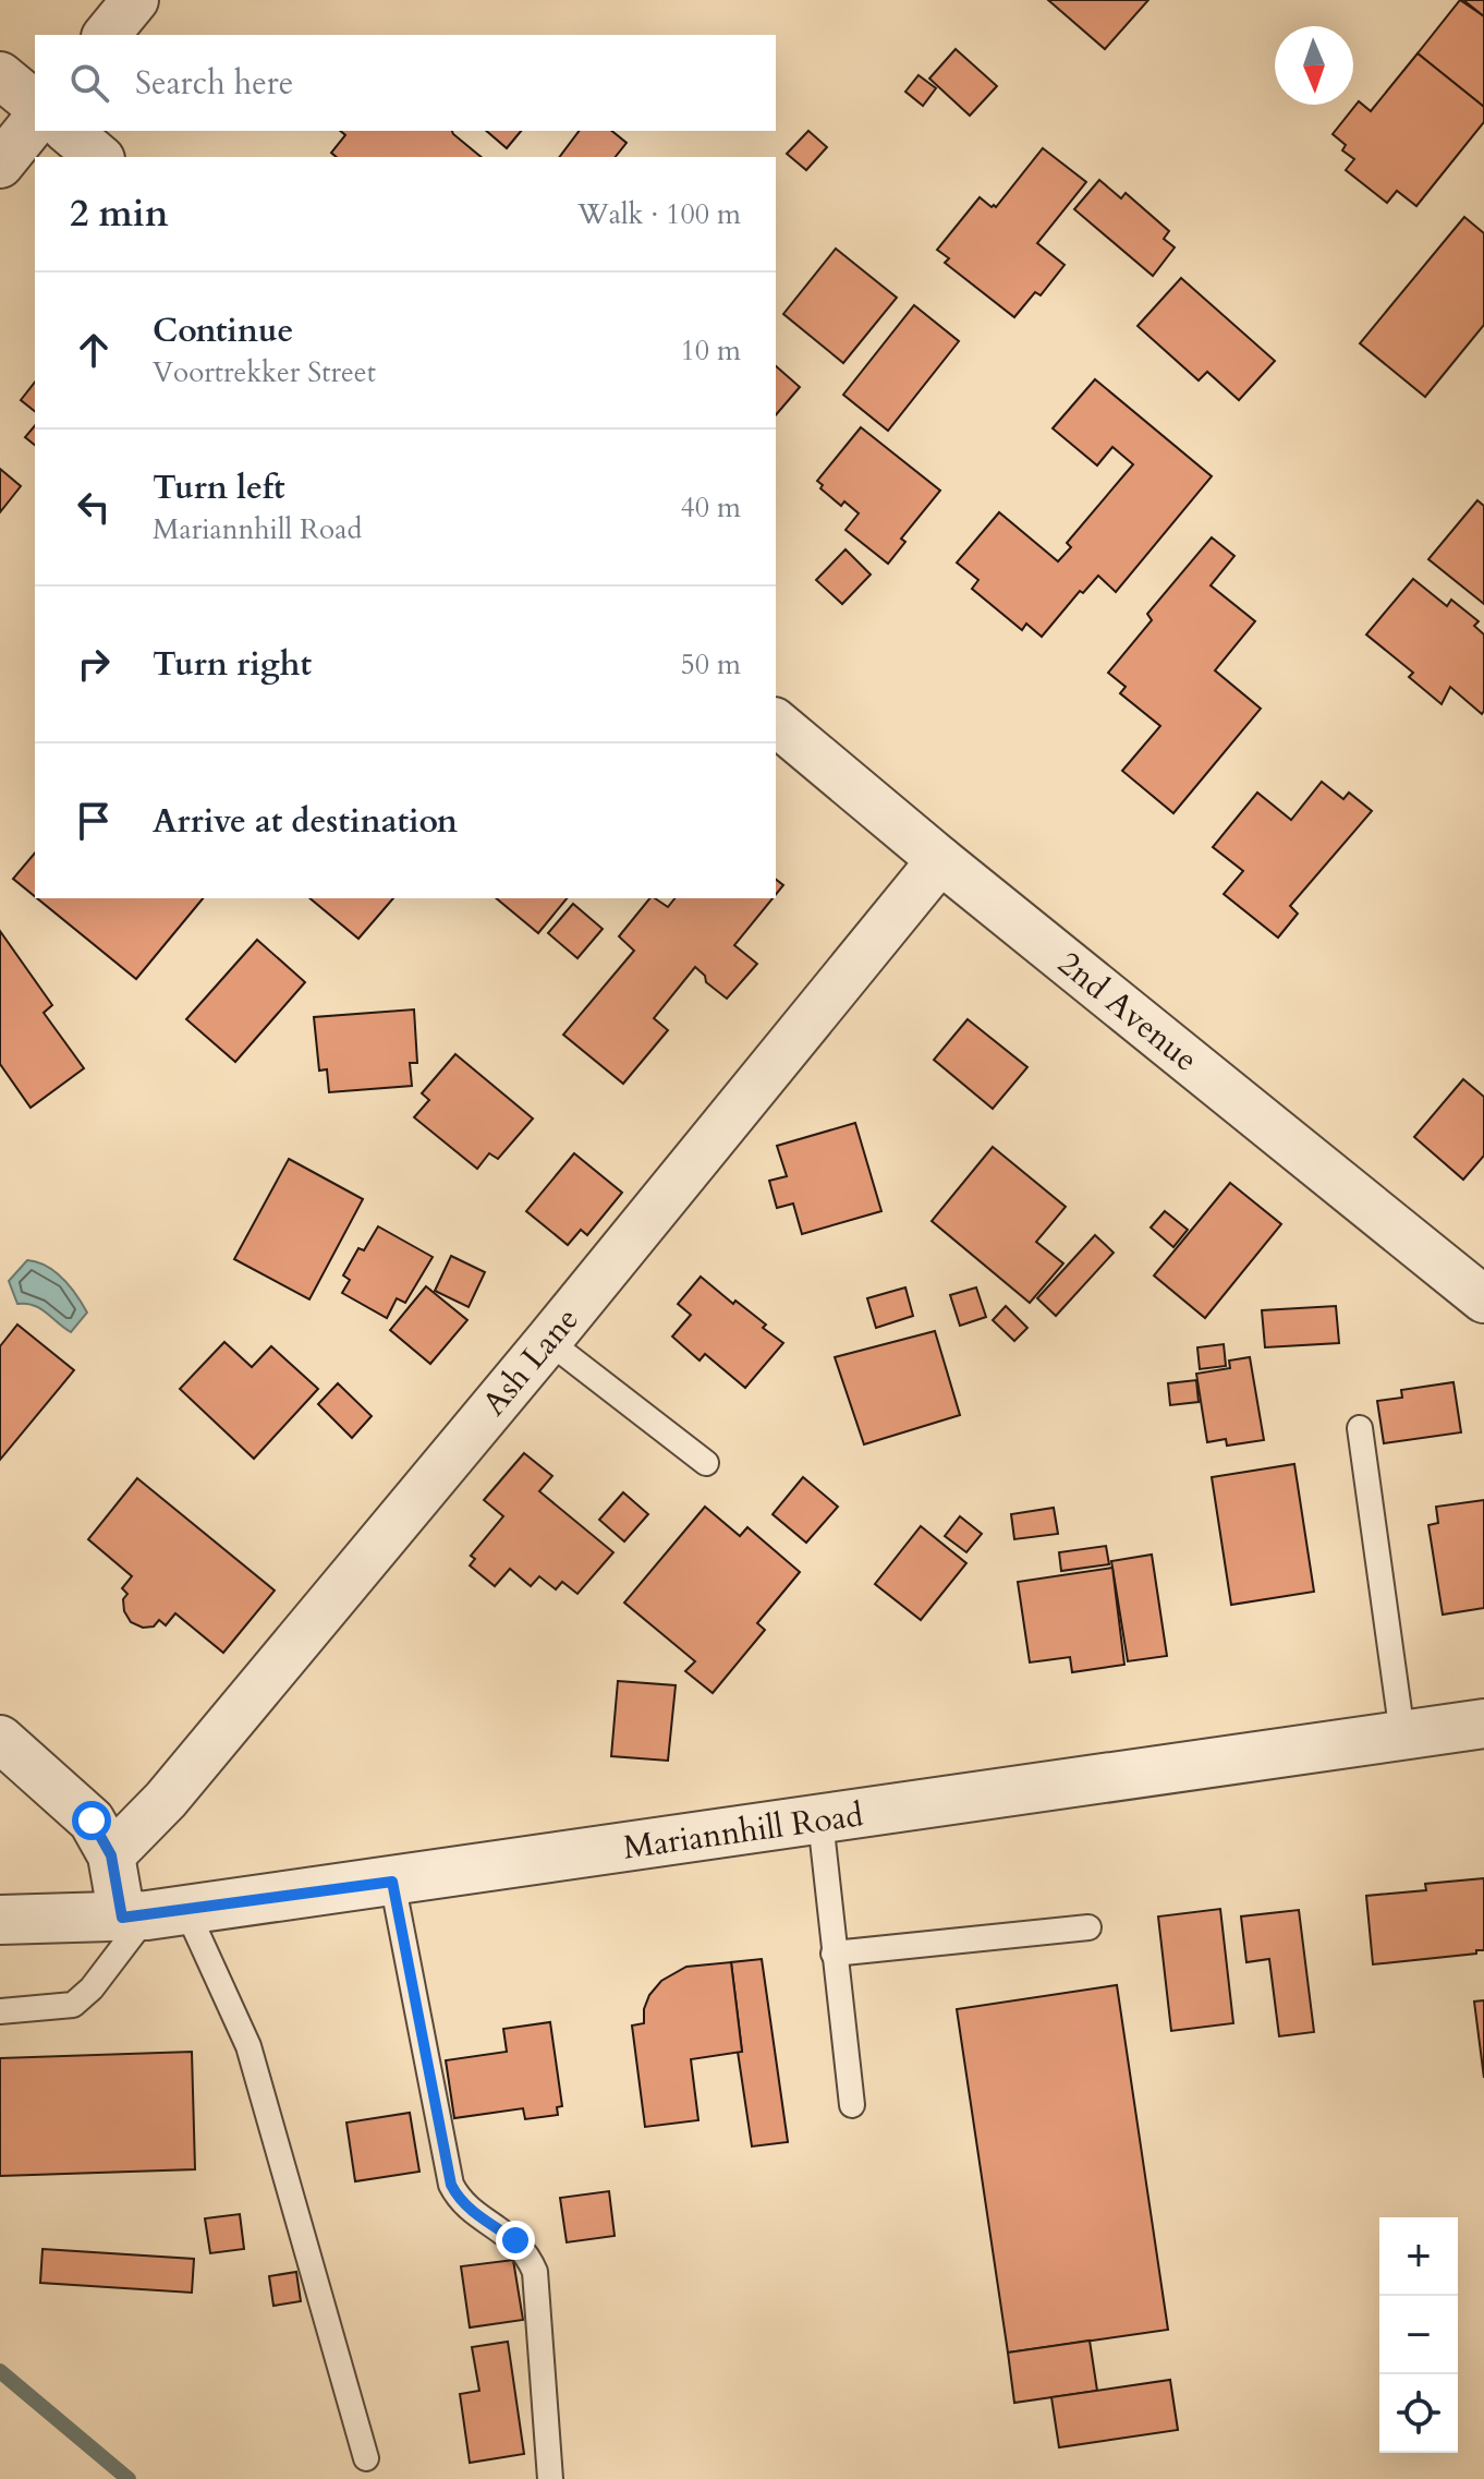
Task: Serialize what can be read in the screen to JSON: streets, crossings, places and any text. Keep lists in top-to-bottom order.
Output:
{
  "streets": {
    "street": ["2nd Avenue", "Ash Lane", "Mariannhill Road"]
  },
  "crossings": [
    ["2nd Avenue", "Ash Lane"]
  ],
  "north": "bottom",
  "page": {
    "search": "Search here",
    "heading": ["2 min", "Walk · 100 m"],
    "list": [
      ["Continue", "Voortrekker Street", "10 m"],
      ["Turn left", "Mariannhill Road", "40 m"],
      ["Turn right", "50 m"],
      "Arrive at destination"
    ],
    "map_buttons": ["+", "−"]
  }
}
